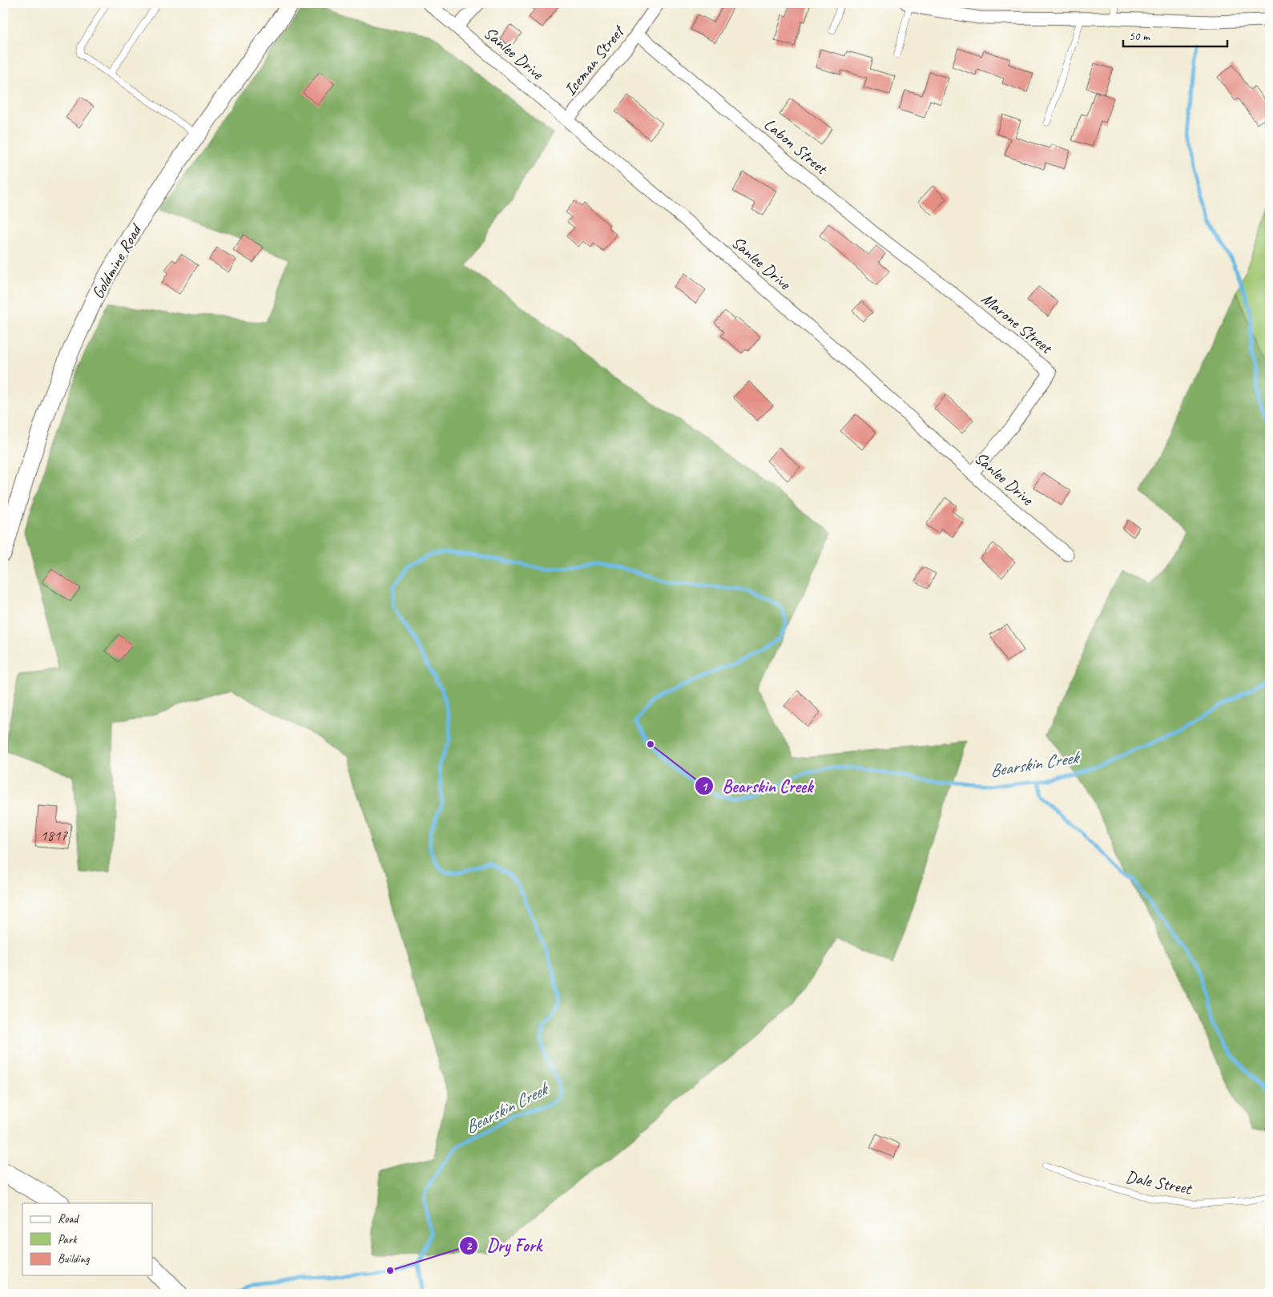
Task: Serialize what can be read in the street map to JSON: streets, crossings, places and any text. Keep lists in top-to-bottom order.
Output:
{
  "streets": {
    "main road": ["Goldmine Road"],
    "street": [
      "Sanlee Drive",
      "Iceman Street",
      "Labon Street",
      "Marone Street"
    ],
    "lane": ["Dale Street"]
  },
  "crossings": [
    ["Sanlee Drive", "Iceman Street"],
    ["Sanlee Drive", "Marone Street"],
    ["Iceman Street", "Labon Street"],
    ["Labon Street", "Marone Street"]
  ],
  "water": ["Bearskin Creek"],
  "places": ["Bearskin Creek", "Dry Fork"],
  "house_numbers": ["1817"],
  "legend": ["Road", "Park", "Building"],
  "scale_bar": "50 m"
}
